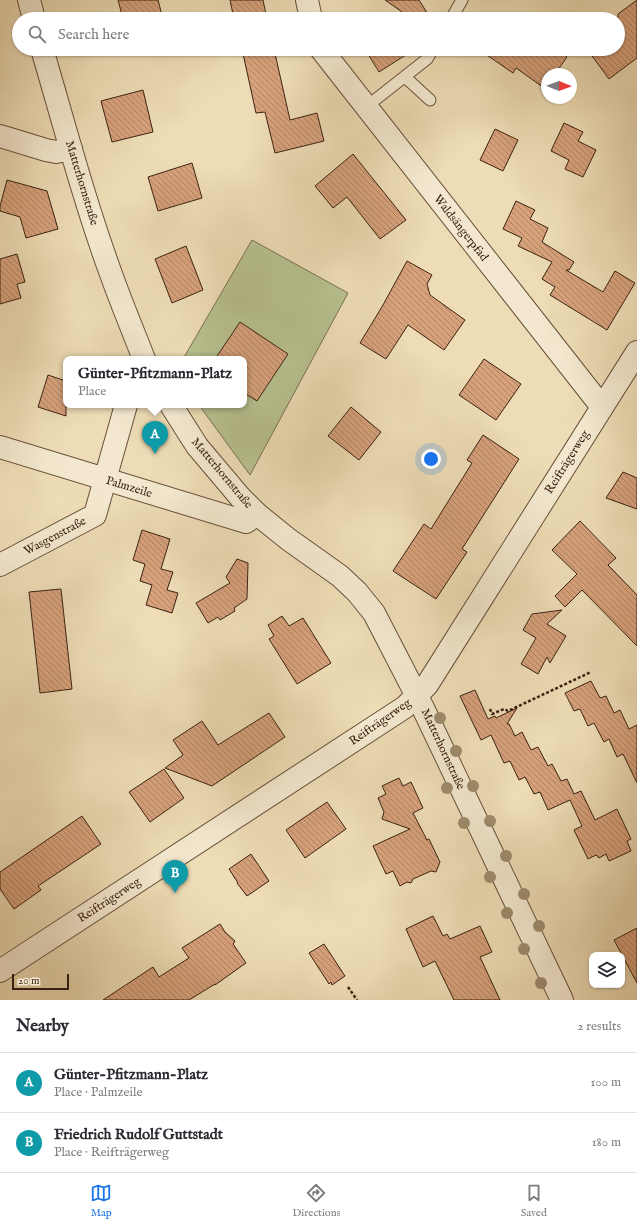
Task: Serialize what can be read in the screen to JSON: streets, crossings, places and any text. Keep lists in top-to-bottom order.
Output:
{
  "streets": {
    "street": [
      "Matterhornstraße",
      "Waldsängerpfad",
      "Reifträgerweg",
      "Palmzeile",
      "Wasgenstraße"
    ]
  },
  "crossings": [
    ["Matterhornstraße", "Reifträgerweg"],
    ["Matterhornstraße", "Palmzeile"],
    ["Waldsängerpfad", "Reifträgerweg"],
    ["Palmzeile", "Wasgenstraße"]
  ],
  "scale_bar": "20 m",
  "north": "right",
  "page": {
    "search": "Search here",
    "popup": ["Günter-Pfitzmann-Platz", "Place"],
    "pins": ["A", "B"],
    "scale": "20 m",
    "heading": ["Nearby", "2 results"],
    "list": [
      {
        "mark": "A",
        "name": "Günter-Pfitzmann-Platz",
        "note": "Place · Palmzeile",
        "value": "100 m"
      },
      {
        "mark": "B",
        "name": "Friedrich Rudolf Guttstadt",
        "note": "Place · Reifträgerweg",
        "value": "180 m"
      }
    ],
    "nav": ["Map", "Directions", "Saved"]
  }
}
